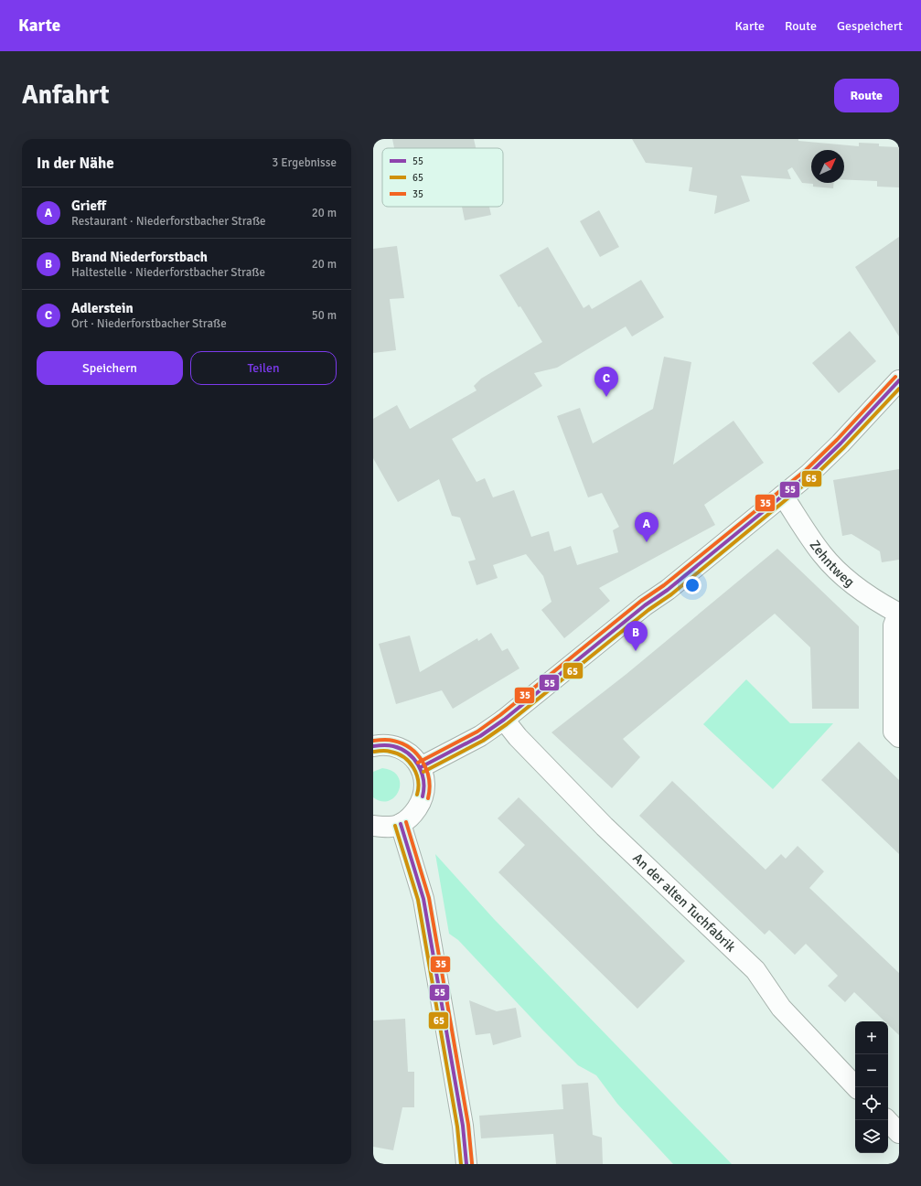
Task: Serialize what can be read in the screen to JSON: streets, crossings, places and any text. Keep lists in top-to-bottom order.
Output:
{
  "streets": {
    "street": ["Zehntweg", "An der alten Tuchfabrik"]
  },
  "lines": ["transit line 35", "transit line 55", "transit line 65"],
  "legend": ["55", "65", "35"],
  "north": "top right",
  "page": {
    "header": "Karte",
    "nav": ["Karte", "Route", "Gespeichert"],
    "buttons": [
      "Route",
      ["Speichern", "Teilen"]
    ],
    "title": "Anfahrt",
    "heading": ["In der Nähe", "3 Ergebnisse"],
    "list": [
      {
        "mark": "A",
        "name": "Grieff",
        "note": "Restaurant · Niederforstbacher Straße",
        "value": "20 m"
      },
      {
        "mark": "B",
        "name": "Brand Niederforstbach",
        "note": "Haltestelle · Niederforstbacher Straße",
        "value": "20 m"
      },
      {
        "mark": "C",
        "name": "Adlerstein",
        "note": "Ort · Niederforstbacher Straße",
        "value": "50 m"
      }
    ],
    "pins": ["C", "A", "B"],
    "map_buttons": ["+", "−"]
  }
}
